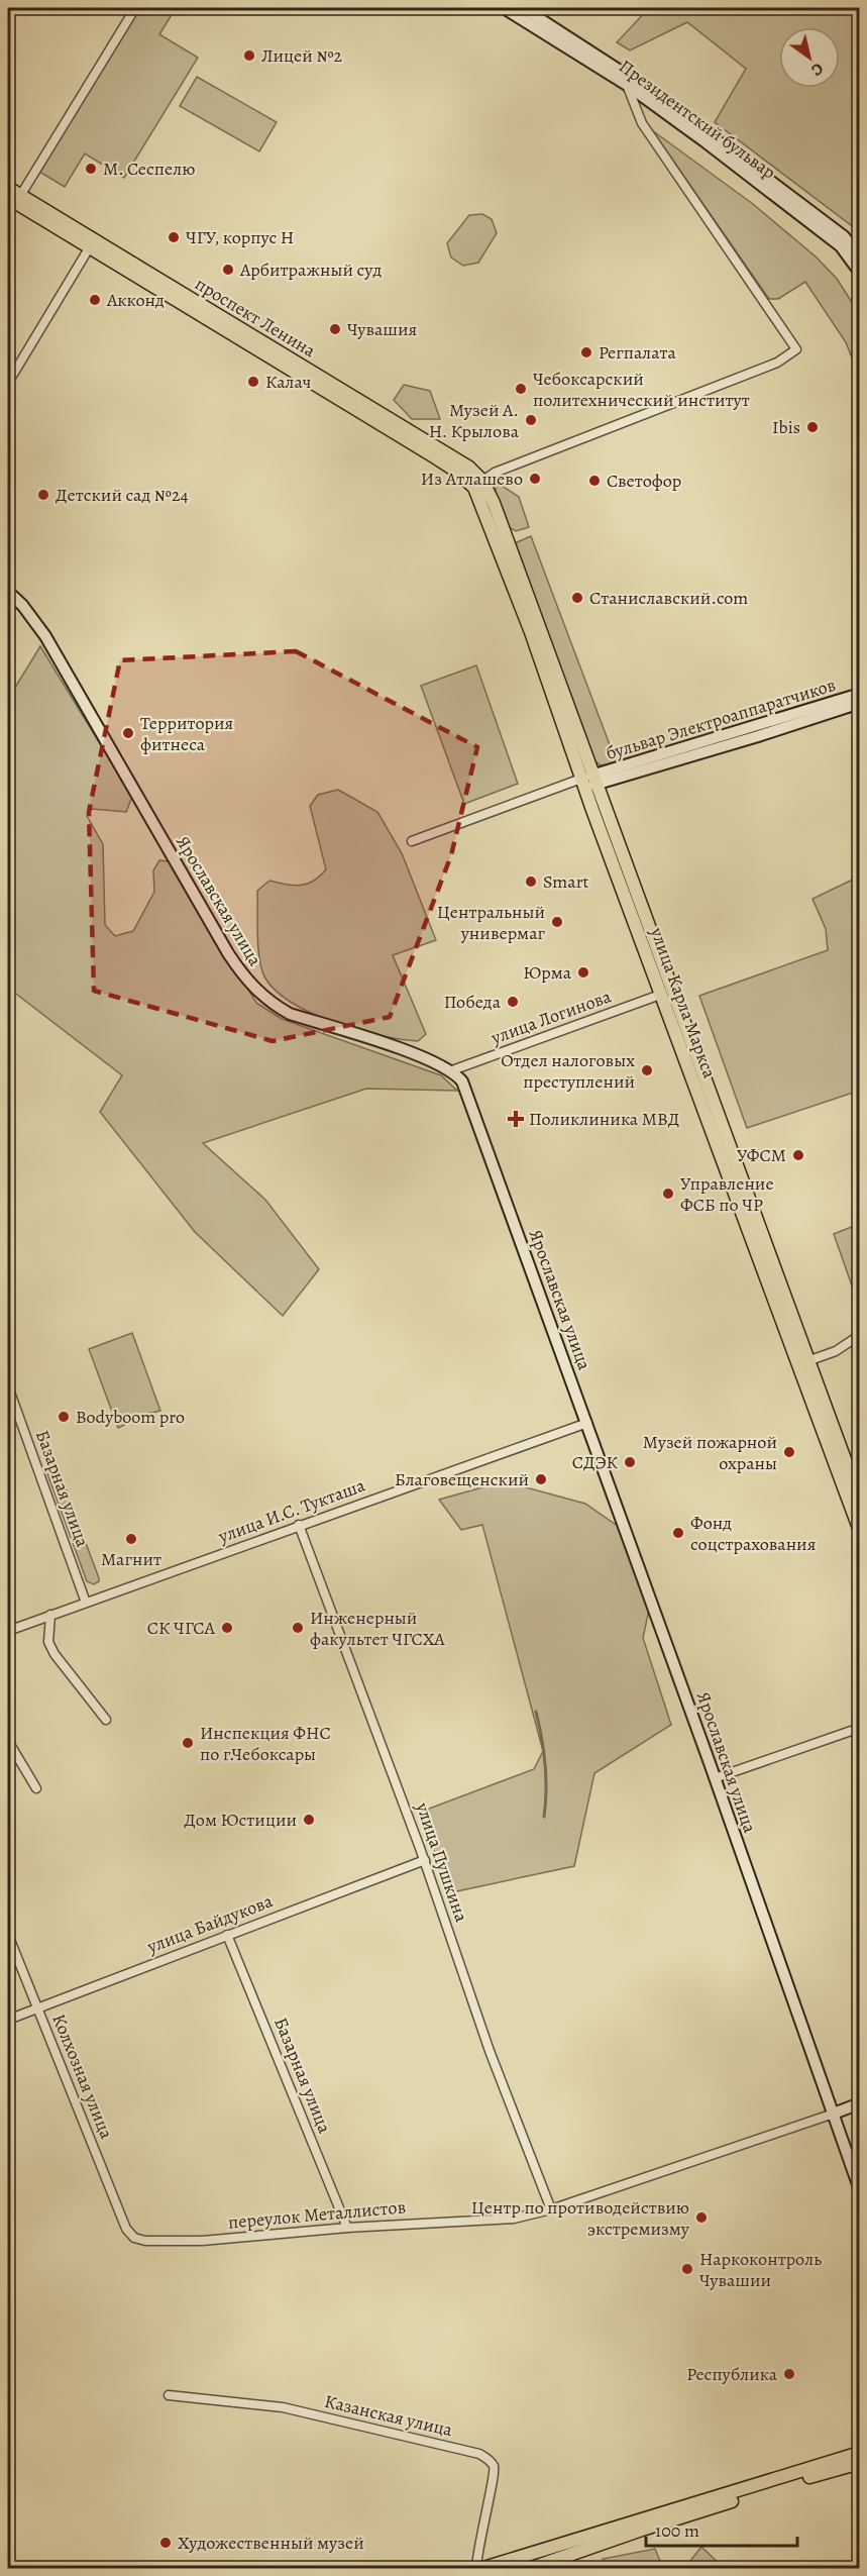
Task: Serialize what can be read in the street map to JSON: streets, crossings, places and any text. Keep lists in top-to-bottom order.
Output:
{
  "streets": {
    "main road": ["проспект Ленина", "улица Карла Маркса"],
    "street": [
      "Президентский бульвар",
      "бульвар Электроаппаратчиков",
      "Ярославская улица",
      "улица Логинова",
      "Базарная улица",
      "улица И.С. Тукташа",
      "улица Пушкина",
      "улица Байдукова",
      "Колхозная улица",
      "переулок Металлистов",
      "Казанская улица"
    ]
  },
  "crossings": [
    ["проспект Ленина", "улица Карла Маркса"],
    ["бульвар Электроаппаратчиков", "улица Карла Маркса"],
    ["Ярославская улица", "улица Логинова"],
    ["Ярославская улица", "улица И.С. Тукташа"],
    ["Ярославская улица", "переулок Металлистов"],
    ["улица Карла Маркса", "улица Логинова"],
    ["Базарная улица", "улица И.С. Тукташа"],
    ["Базарная улица", "улица Байдукова"],
    ["Базарная улица", "переулок Металлистов"],
    ["улица И.С. Тукташа", "улица Пушкина"],
    ["улица Пушкина", "улица Байдукова"],
    ["улица Пушкина", "переулок Металлистов"],
    ["улица Байдукова", "Колхозная улица"],
    ["Колхозная улица", "переулок Металлистов"]
  ],
  "places": {
    "other": [
      "Лицей №2",
      "М. Сеспелю",
      "ЧГУ, корпус Н",
      "Арбитражный суд",
      "Акконд",
      "Чувашия",
      "Регпалата",
      "Калач",
      "Чебоксарский политехнический институт",
      "Музей А. Н. Крылова",
      "Ibis",
      "Из Атлашево",
      "Светофор",
      "Детский сад №24",
      "Станиславский.com",
      "Территория фитнеса",
      "Smart",
      "Центральный универмаг",
      "Юрма",
      "Победа",
      "Отдел налоговых преступлений",
      "УФСМ",
      "Управление ФСБ по ЧР",
      "Bodyboom pro",
      "Музей пожарной охраны",
      "СДЭК",
      "Благовещенский",
      "Фонд соцстрахования",
      "Магнит",
      "СК ЧГСА",
      "Инженерный факультет ЧГСХА",
      "Инспекция ФНС по г.Чебоксары",
      "Дом Юстиции",
      "Центр по противодействию экстремизму",
      "Наркоконтроль Чувашии",
      "Республика",
      "Художественный музей"
    ],
    "health": ["Поликлиника МВД"]
  },
  "scale_bar": "100 m",
  "north": "bottom right"
}
